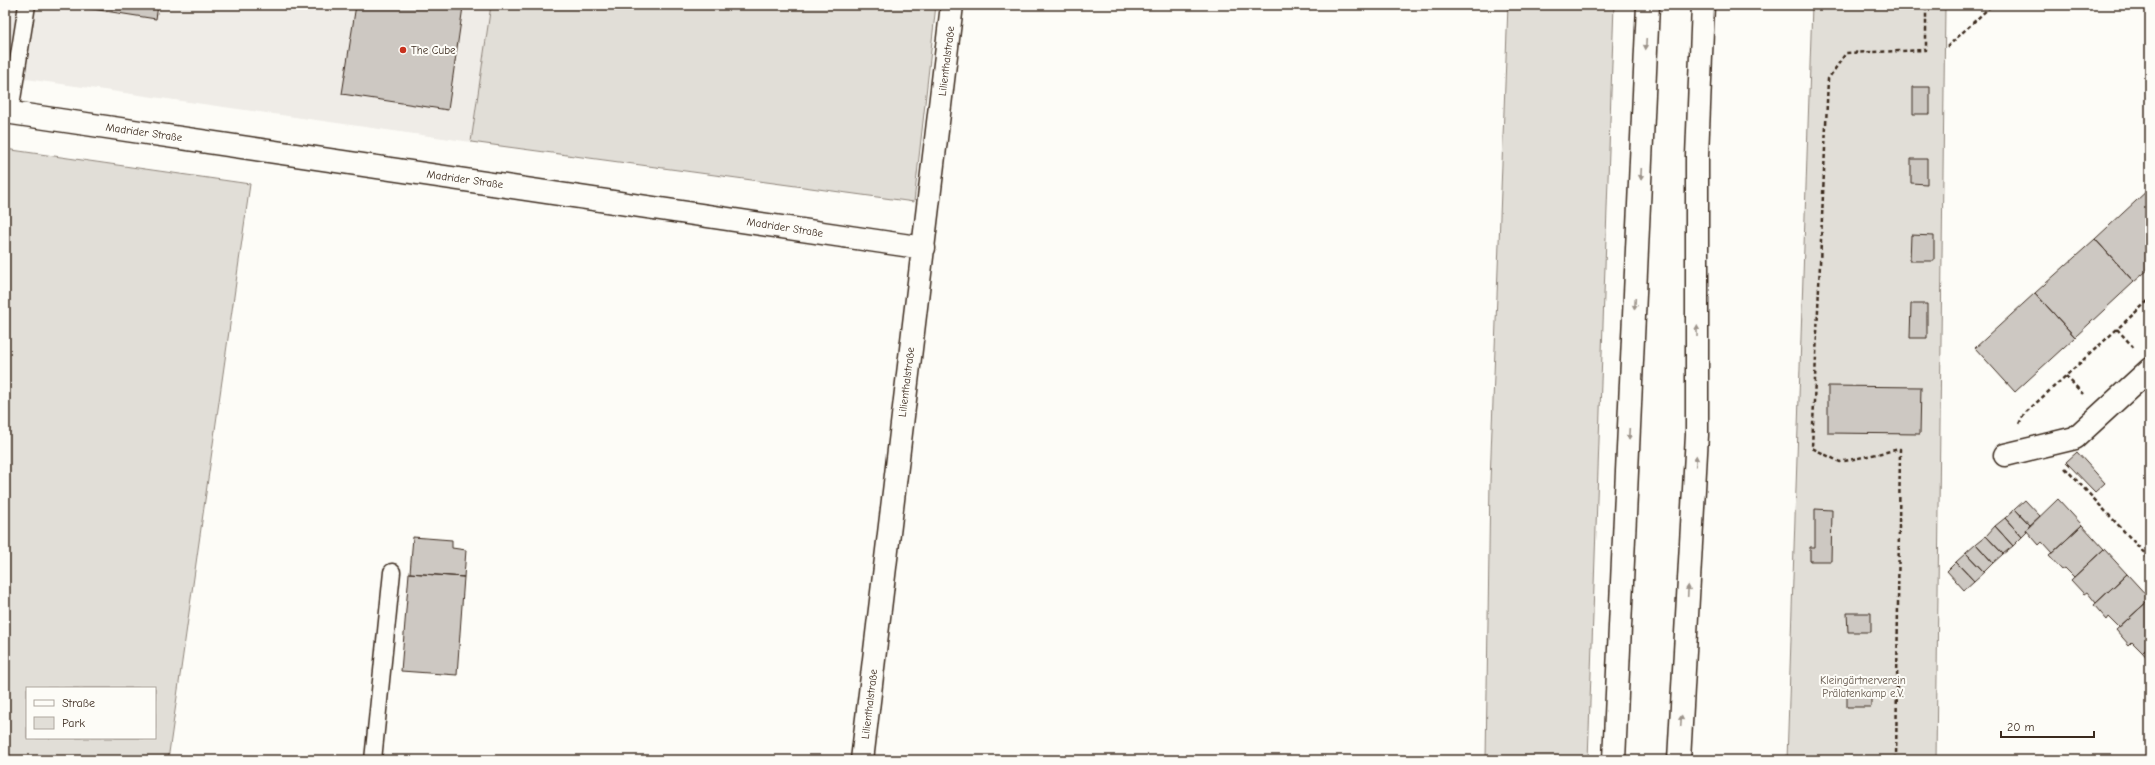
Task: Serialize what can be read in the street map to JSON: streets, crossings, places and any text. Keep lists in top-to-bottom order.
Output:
{
  "streets": {
    "main road": ["Lilienthalstraße", "Madrider Straße"]
  },
  "crossings": [
    ["Lilienthalstraße", "Madrider Straße"]
  ],
  "parks": ["Kleingärtnerverein Prälatenkamp e.V."],
  "places": ["The Cube"],
  "legend": ["Straße", "Park"],
  "scale_bar": "20 m"
}
